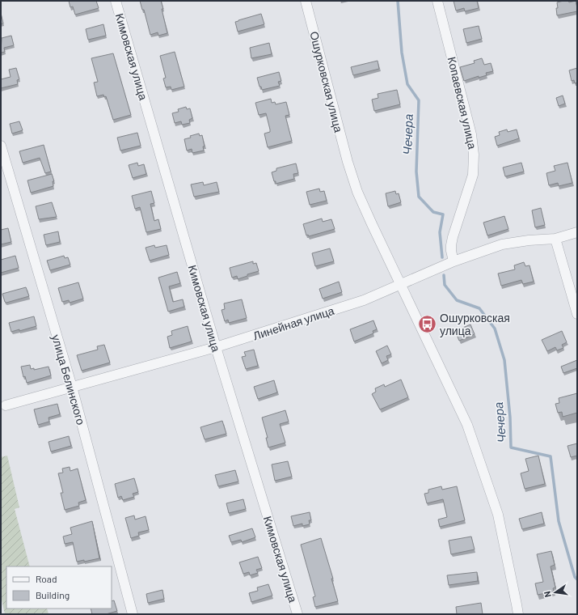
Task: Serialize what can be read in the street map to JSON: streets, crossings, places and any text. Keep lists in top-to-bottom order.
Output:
{
  "streets": {
    "street": [
      "Кимовская улица",
      "Ошурковская улица",
      "Копаевская улица",
      "Линейная улица",
      "улица Белинского"
    ]
  },
  "crossings": [
    ["Кимовская улица", "Линейная улица"],
    ["Ошурковская улица", "Линейная улица"],
    ["Копаевская улица", "Линейная улица"],
    ["Линейная улица", "улица Белинского"]
  ],
  "water": ["Чечера"],
  "places": {
    "bus stop": ["Ошурковская улица"]
  },
  "legend": ["Road", "Building"],
  "north": "left"
}
